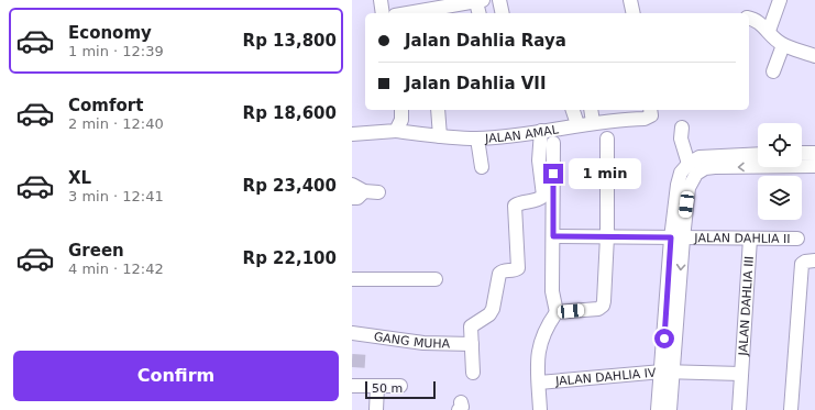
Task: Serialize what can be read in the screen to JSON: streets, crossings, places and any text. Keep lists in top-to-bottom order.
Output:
{
  "streets": {
    "street": [
      "JALAN AMAL",
      "JALAN DAHLIA II",
      "JALAN DAHLIA III",
      "GANG MUHA",
      "JALAN DAHLIA IV"
    ]
  },
  "crossings": [
    ["JALAN DAHLIA II", "JALAN DAHLIA III"]
  ],
  "scale_bar": "50 m",
  "page": {
    "list": [
      {
        "name": "Economy",
        "note": "1 min · 12:39",
        "value": "Rp 13,800"
      },
      {
        "name": "Comfort",
        "note": "2 min · 12:40",
        "value": "Rp 18,600"
      },
      {
        "name": "XL",
        "note": "3 min · 12:41",
        "value": "Rp 23,400"
      },
      {
        "name": "Green",
        "note": "4 min · 12:42",
        "value": "Rp 22,100"
      }
    ],
    "banner": ["Jalan Dahlia Raya", "Jalan Dahlia VII"],
    "bubble": "1 min",
    "buttons": "Confirm",
    "scale": "50 m"
  }
}
